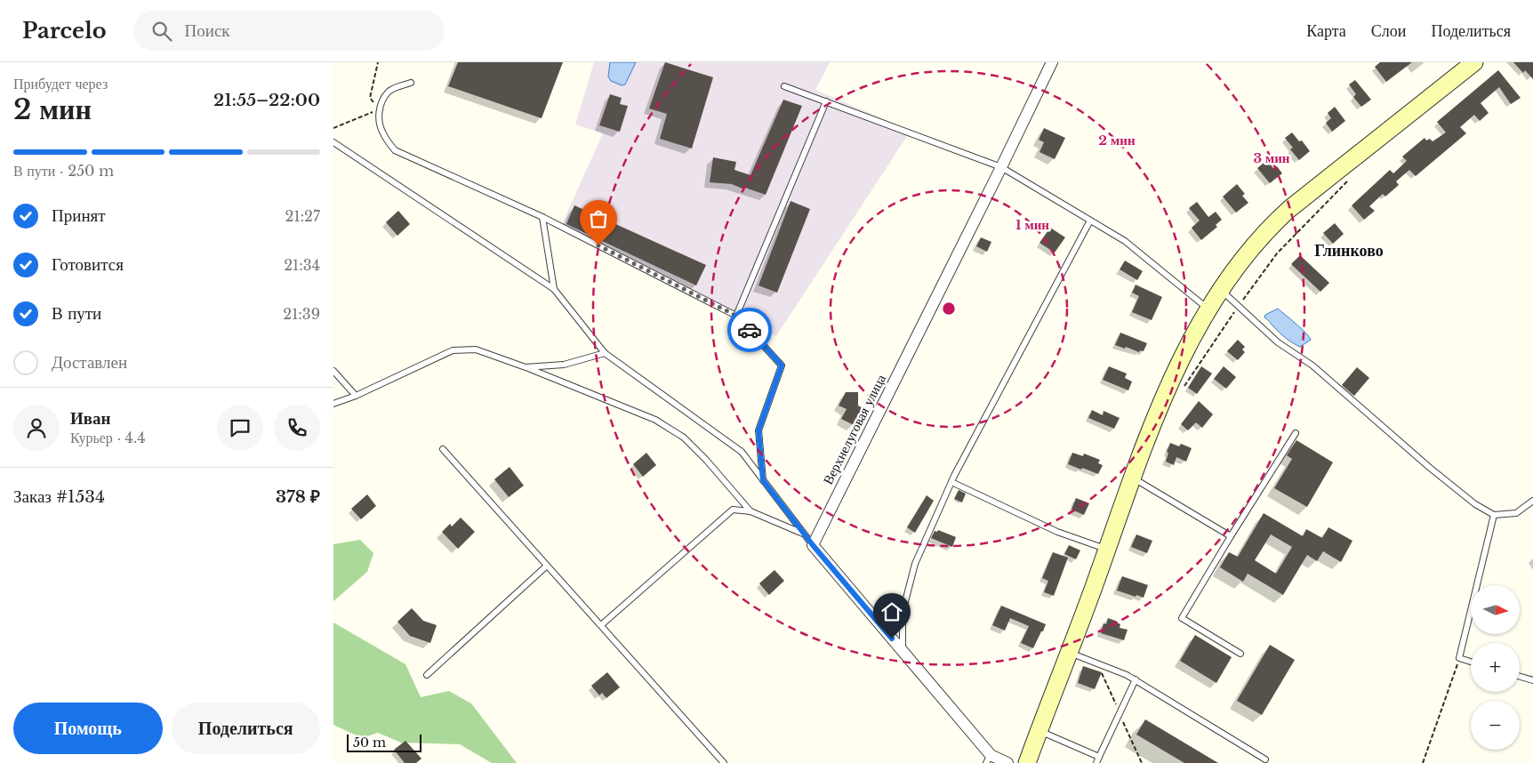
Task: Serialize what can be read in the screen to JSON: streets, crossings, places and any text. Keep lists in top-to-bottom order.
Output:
{
  "streets": {
    "street": ["Верхнелуговая улица"]
  },
  "districts": ["Глинково"],
  "scale_bar": "50 m",
  "north": "right",
  "page": {
    "header": "Parcelo",
    "search": "Поиск",
    "nav": ["Карта", "Слои", "Поделиться"],
    "heading": ["2 мин", "Прибудет через", "21:55–22:00"],
    "panel": [
      "Иван",
      "Курьер · 4.4",
      "Заказ #1534",
      "378 ₽"
    ],
    "bar": "В пути · 250 m",
    "list": [
      ["Принят", "21:27"],
      ["Готовится", "21:34"],
      ["В пути", "21:39"],
      "Доставлен"
    ],
    "map_buttons": ["+", "−"],
    "buttons": ["Помощь", "Поделиться"],
    "scale": "50 m"
  },
  "rings": ["2 мин", "3 мин", "1 мин"]
}
